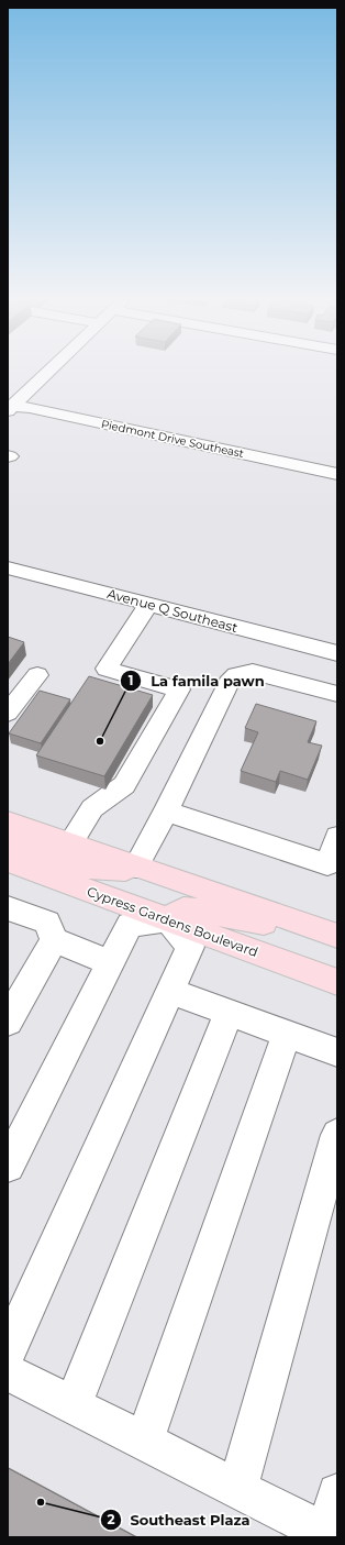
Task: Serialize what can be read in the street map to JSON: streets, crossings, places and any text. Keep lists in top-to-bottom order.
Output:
{
  "streets": {
    "main road": ["Cypress Gardens Boulevard"],
    "street": ["Piedmont Drive Southeast", "Avenue Q Southeast"]
  },
  "places": ["La famila pawn", "Southeast Plaza"]
}
